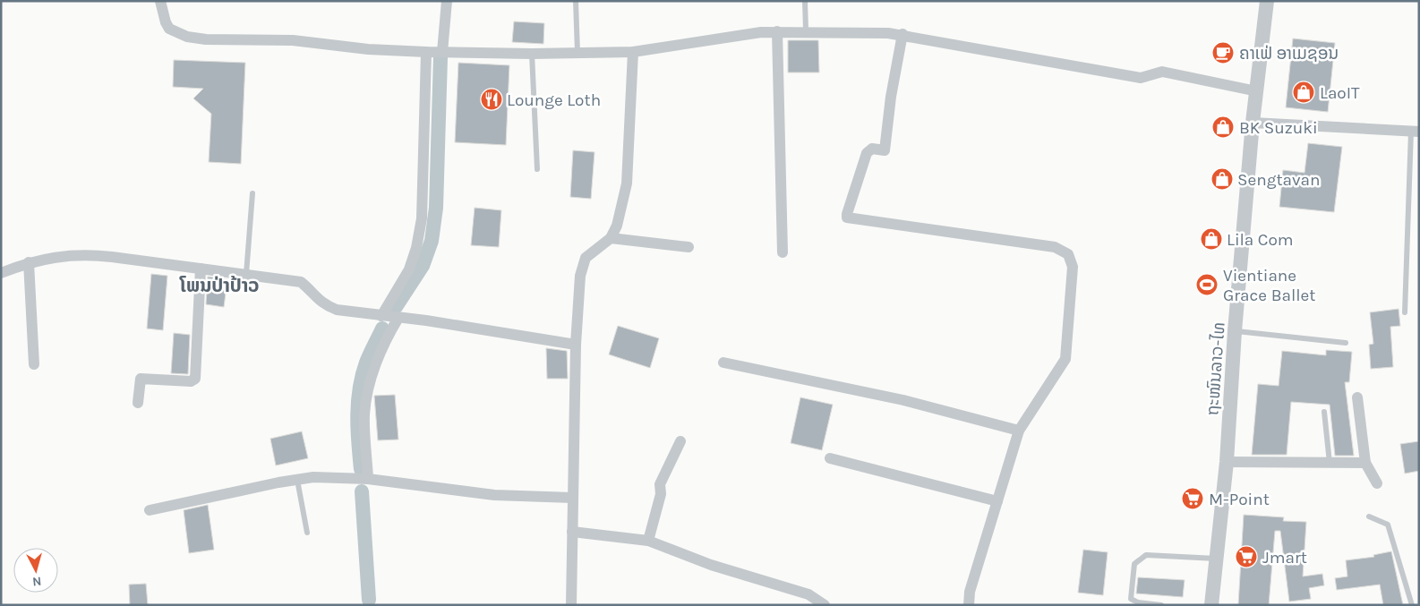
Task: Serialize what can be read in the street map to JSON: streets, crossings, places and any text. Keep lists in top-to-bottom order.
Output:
{
  "streets": {
    "street": ["ຖະໜົນລາວ-ໄທ"]
  },
  "districts": ["ໂພນປ່າປ້າວ"],
  "places": {
    "cafe": ["ຄາເຟ່ ອາເມຊອນ"],
    "shop": [
      "LaoIT",
      "BK Suzuki",
      "Sengtavan",
      "Lila Com"
    ],
    "restaurant": ["Lounge Loth"],
    "sports": ["Vientiane Grace Ballet"],
    "supermarket": ["M-Point", "Jmart"]
  },
  "north": "bottom"
}
